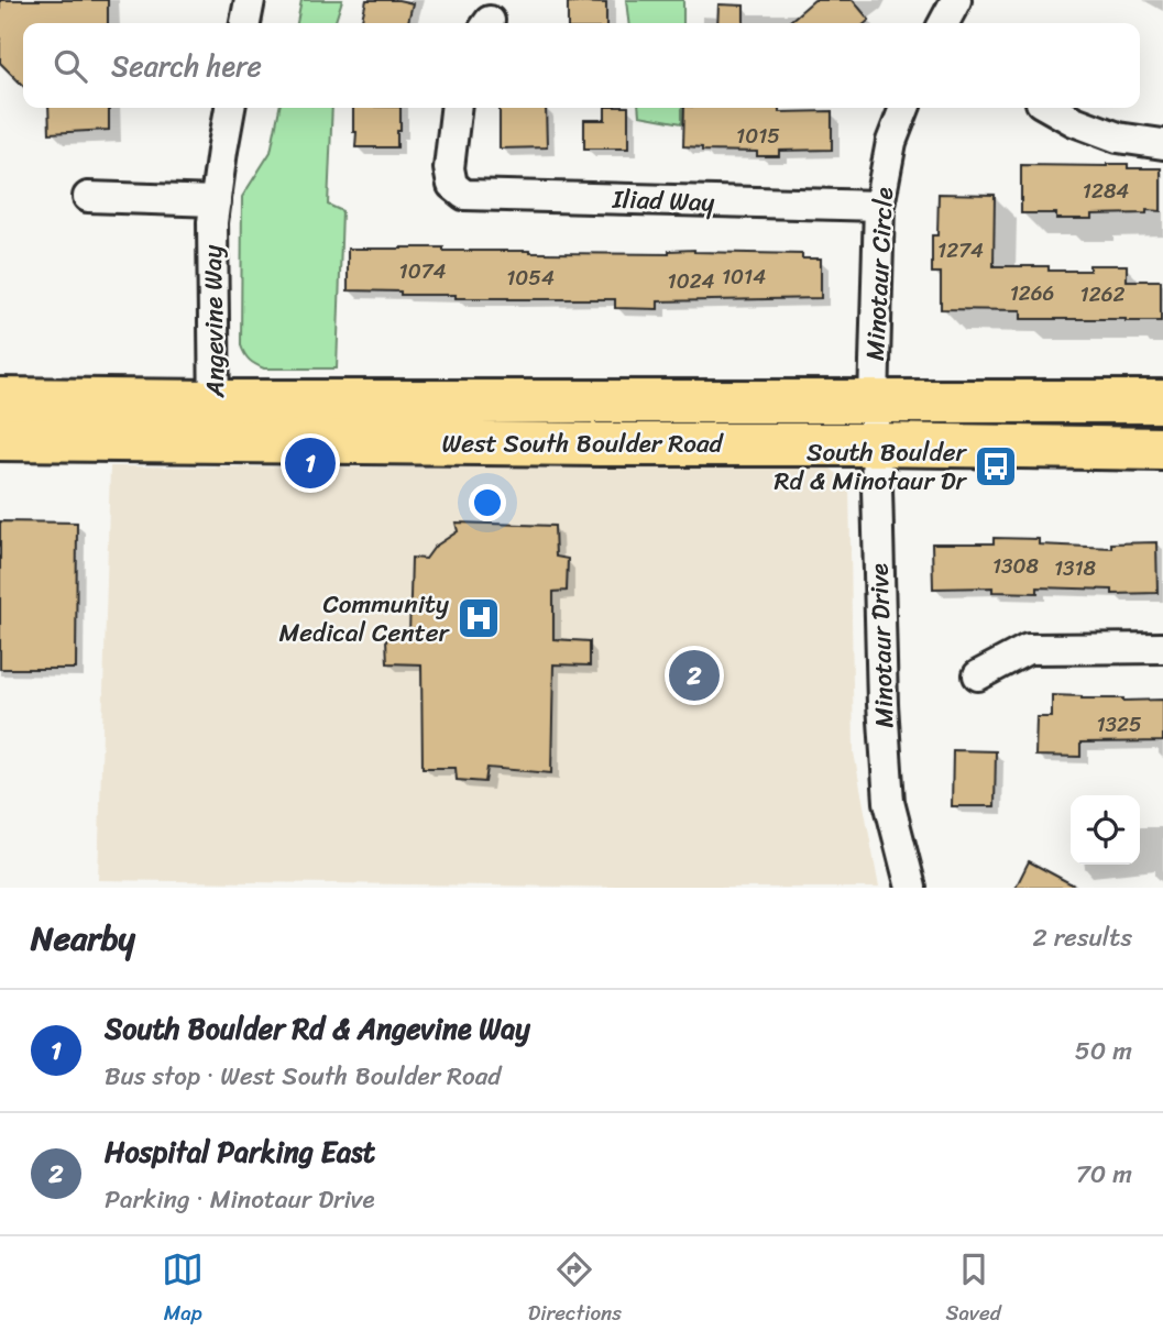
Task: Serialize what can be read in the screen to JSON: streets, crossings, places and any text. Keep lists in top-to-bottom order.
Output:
{
  "streets": {
    "main road": ["West South Boulder Road"],
    "street": [
      "Iliad Way",
      "Minotaur Circle",
      "Angevine Way",
      "Minotaur Drive"
    ]
  },
  "crossings": [
    ["Iliad Way", "Minotaur Circle"],
    ["Minotaur Circle", "West South Boulder Road"],
    ["Minotaur Circle", "Minotaur Drive"],
    ["Angevine Way", "West South Boulder Road"],
    ["West South Boulder Road", "Minotaur Drive"]
  ],
  "places": {
    "bus stop": ["South Boulder Rd & Minotaur Dr"],
    "hospital": ["Community Medical Center"]
  },
  "house_numbers": [
    "1015",
    "1284",
    "1274",
    "1074",
    "1014",
    "1054",
    "1024",
    "1266",
    "1262",
    "1308",
    "1318",
    "1325"
  ],
  "page": {
    "search": "Search here",
    "pins": ["1", "2"],
    "heading": ["Nearby", "2 results"],
    "list": [
      {
        "mark": "1",
        "name": "South Boulder Rd & Angevine Way",
        "note": "Bus stop · West South Boulder Road",
        "value": "50 m"
      },
      {
        "mark": "2",
        "name": "Hospital Parking East",
        "note": "Parking · Minotaur Drive",
        "value": "70 m"
      }
    ],
    "nav": ["Map", "Directions", "Saved"]
  }
}
